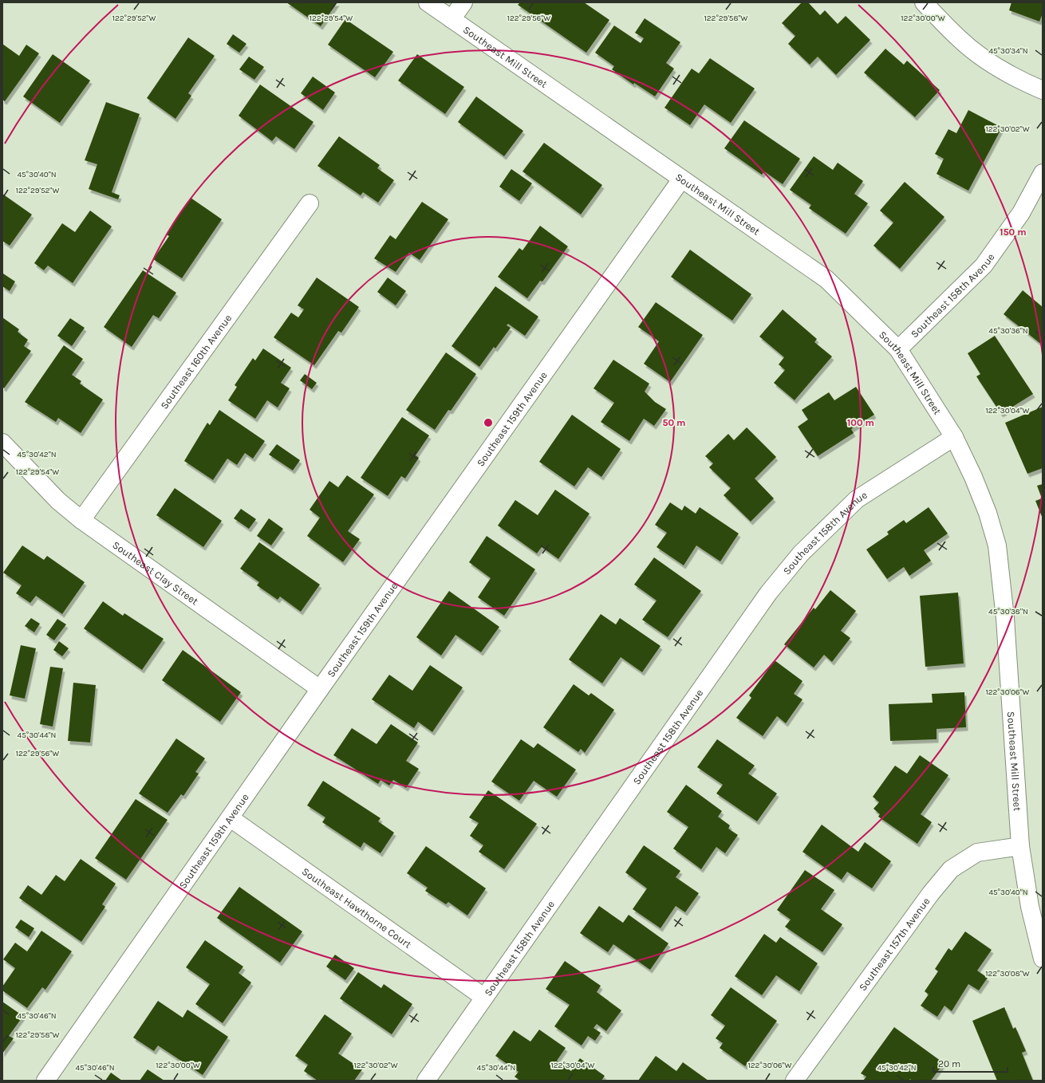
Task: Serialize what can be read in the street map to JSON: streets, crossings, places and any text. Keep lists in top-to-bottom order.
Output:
{
  "streets": {
    "street": [
      "Southeast Mill Street",
      "Southeast 158th Avenue",
      "Southeast 160th Avenue",
      "Southeast 159th Avenue",
      "Southeast Clay Street",
      "Southeast Hawthorne Court",
      "Southeast 157th Avenue"
    ]
  },
  "crossings": [
    ["Southeast Mill Street", "Southeast 158th Avenue"],
    ["Southeast Mill Street", "Southeast 159th Avenue"],
    ["Southeast Mill Street", "Southeast 157th Avenue"],
    ["Southeast 158th Avenue", "Southeast Hawthorne Court"],
    ["Southeast 160th Avenue", "Southeast Clay Street"],
    ["Southeast 159th Avenue", "Southeast Clay Street"],
    ["Southeast 159th Avenue", "Southeast Hawthorne Court"]
  ],
  "scale_bar": "20 m",
  "coordinates": [
    "122°29'52\"W",
    "122°29'54\"W",
    "122°29'56\"W",
    "122°29'58\"W",
    "122°30'00\"W",
    "45°30'34\"N",
    "122°30'02\"W",
    "45°30'40\"N",
    "45°30'36\"N",
    "122°30'04\"W",
    "45°30'42\"N",
    "45°30'38\"N",
    "122°30'06\"W",
    "45°30'44\"N",
    "122°30'08\"W",
    "45°30'46\"N"
  ],
  "rings": ["150 m", "50 m", "100 m"]
}
